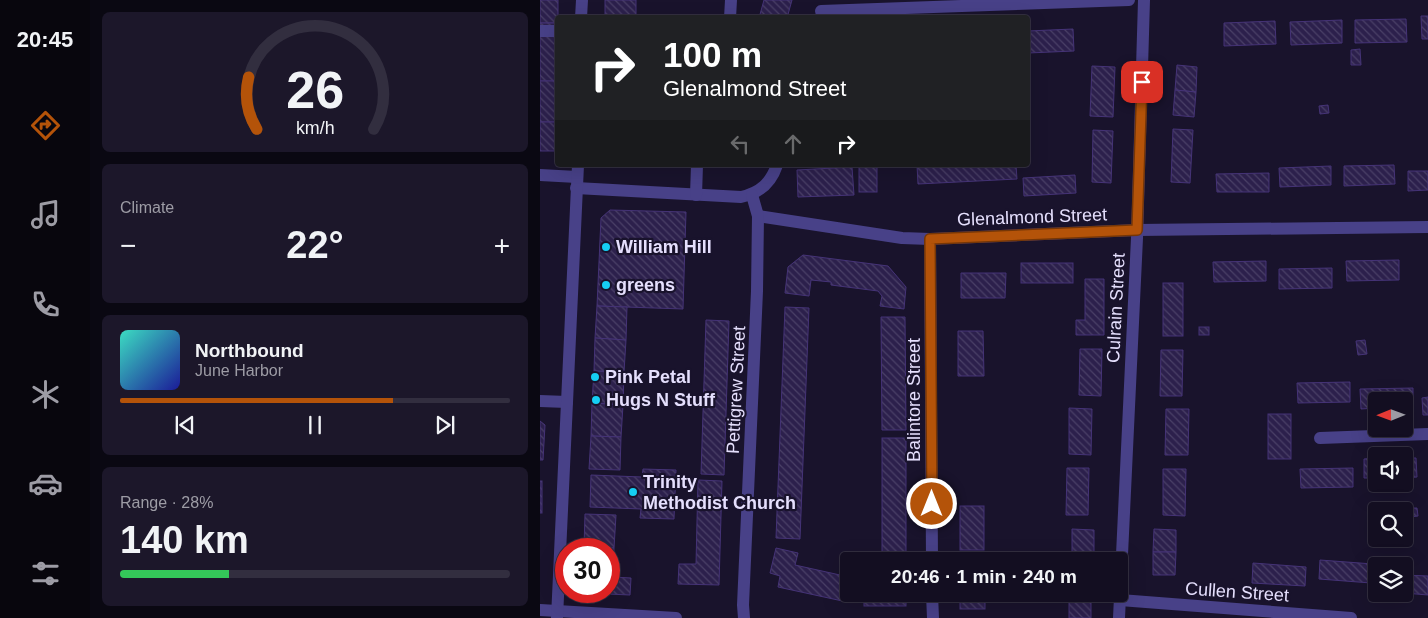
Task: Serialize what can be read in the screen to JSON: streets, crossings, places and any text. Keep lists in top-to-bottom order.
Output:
{
  "streets": {
    "street": [
      "Glenalmond Street",
      "Culrain Street",
      "Pettigrew Street",
      "Balintore Street",
      "Cullen Street"
    ]
  },
  "crossings": [
    ["Glenalmond Street", "Culrain Street"],
    ["Glenalmond Street", "Pettigrew Street"],
    ["Glenalmond Street", "Balintore Street"]
  ],
  "places": [
    "William Hill",
    "greens",
    "Pink Petal",
    "Hugs N Stuff",
    "Trinity Methodist Church"
  ],
  "north": "left",
  "page": {
    "tabs": "20:45",
    "turn": ["100 m", "Glenalmond Street"],
    "tile": [
      "Climate",
      ["Range · 28%", "140 km"]
    ],
    "heat": ["−", "22°", "+"],
    "song": ["Northbound", "June Harbor"],
    "limit": "30",
    "trip": "20:46 · 1 min · 240 m",
    "gauge": ["26", "km/h"]
  }
}
